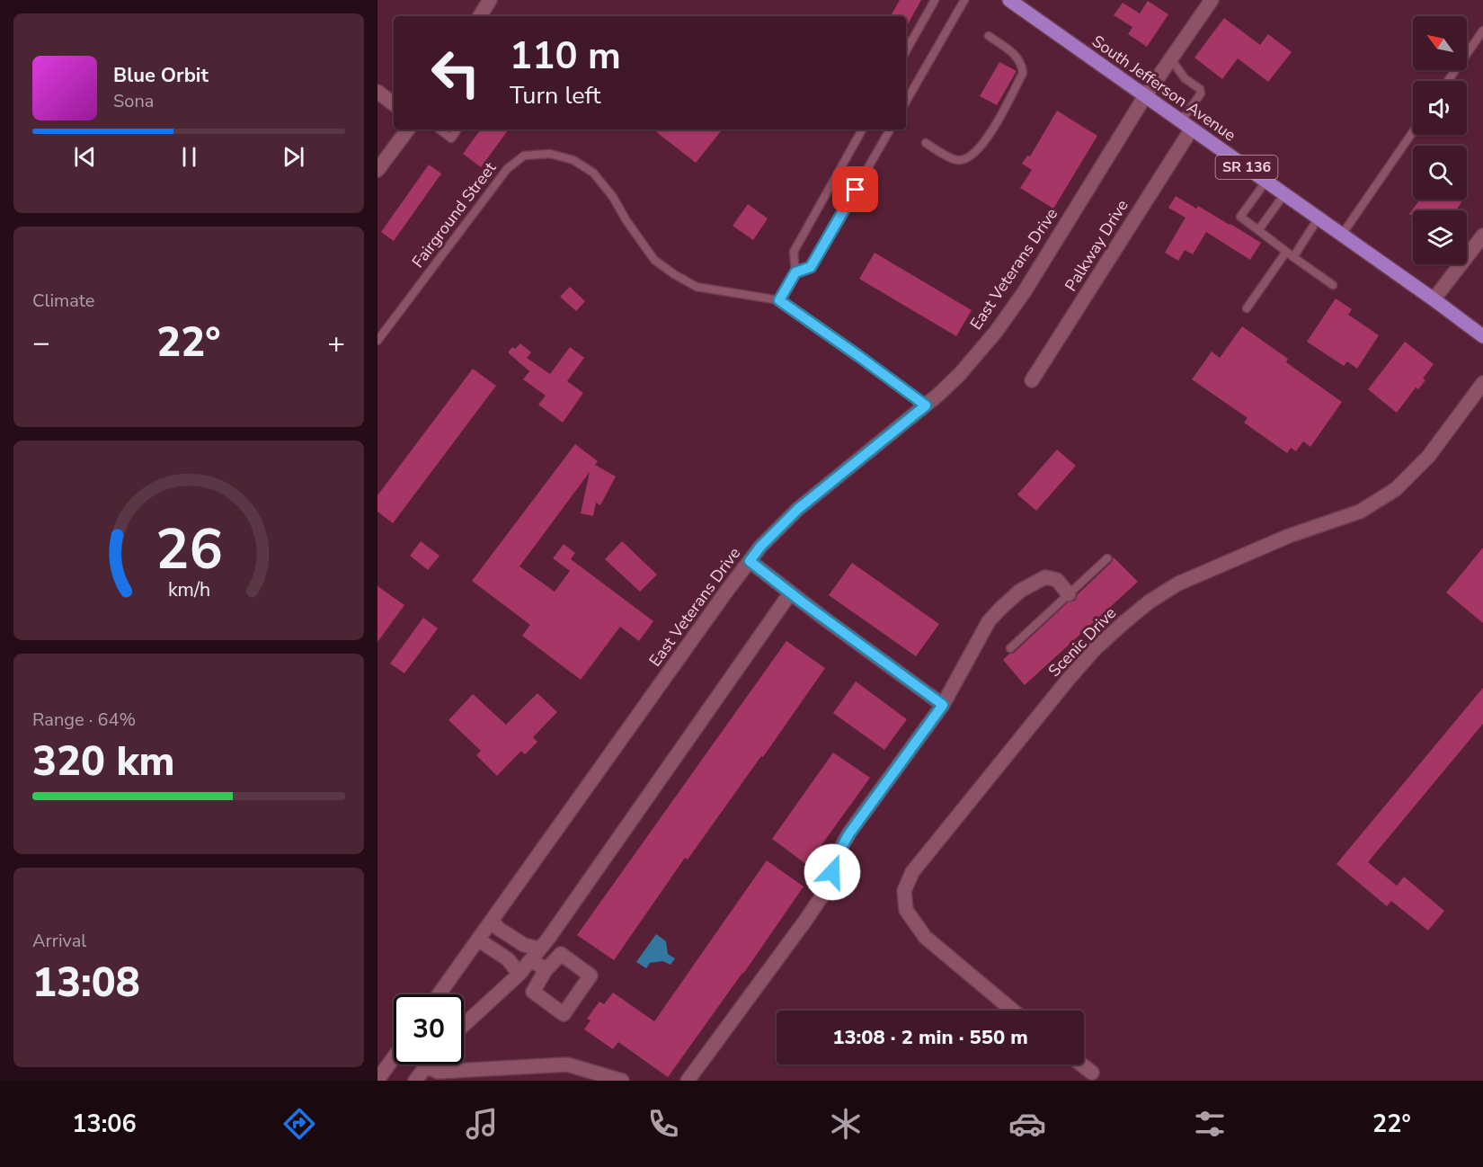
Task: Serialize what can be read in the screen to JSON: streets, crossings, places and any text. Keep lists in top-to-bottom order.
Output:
{
  "streets": {
    "main road": ["South Jefferson Avenue", "SR 136"],
    "street": ["Palkway Drive", "East Veterans Drive", "Scenic Drive"],
    "lane": ["Fairground Street"]
  },
  "crossings": [
    ["South Jefferson Avenue", "Palkway Drive"],
    ["South Jefferson Avenue", "East Veterans Drive"],
    ["Fairground Street", "East Veterans Drive"]
  ],
  "north": "top left",
  "page": {
    "turn": ["110 m", "Turn left"],
    "song": ["Blue Orbit", "Sona"],
    "tile": [
      "Climate",
      ["Range · 64%", "320 km"],
      ["Arrival", "13:08"]
    ],
    "heat": ["−", "22°", "+"],
    "limit": "30",
    "trip": "13:08 · 2 min · 550 m",
    "tabs": ["13:06", "22°"],
    "gauge": ["26", "km/h"]
  }
}
